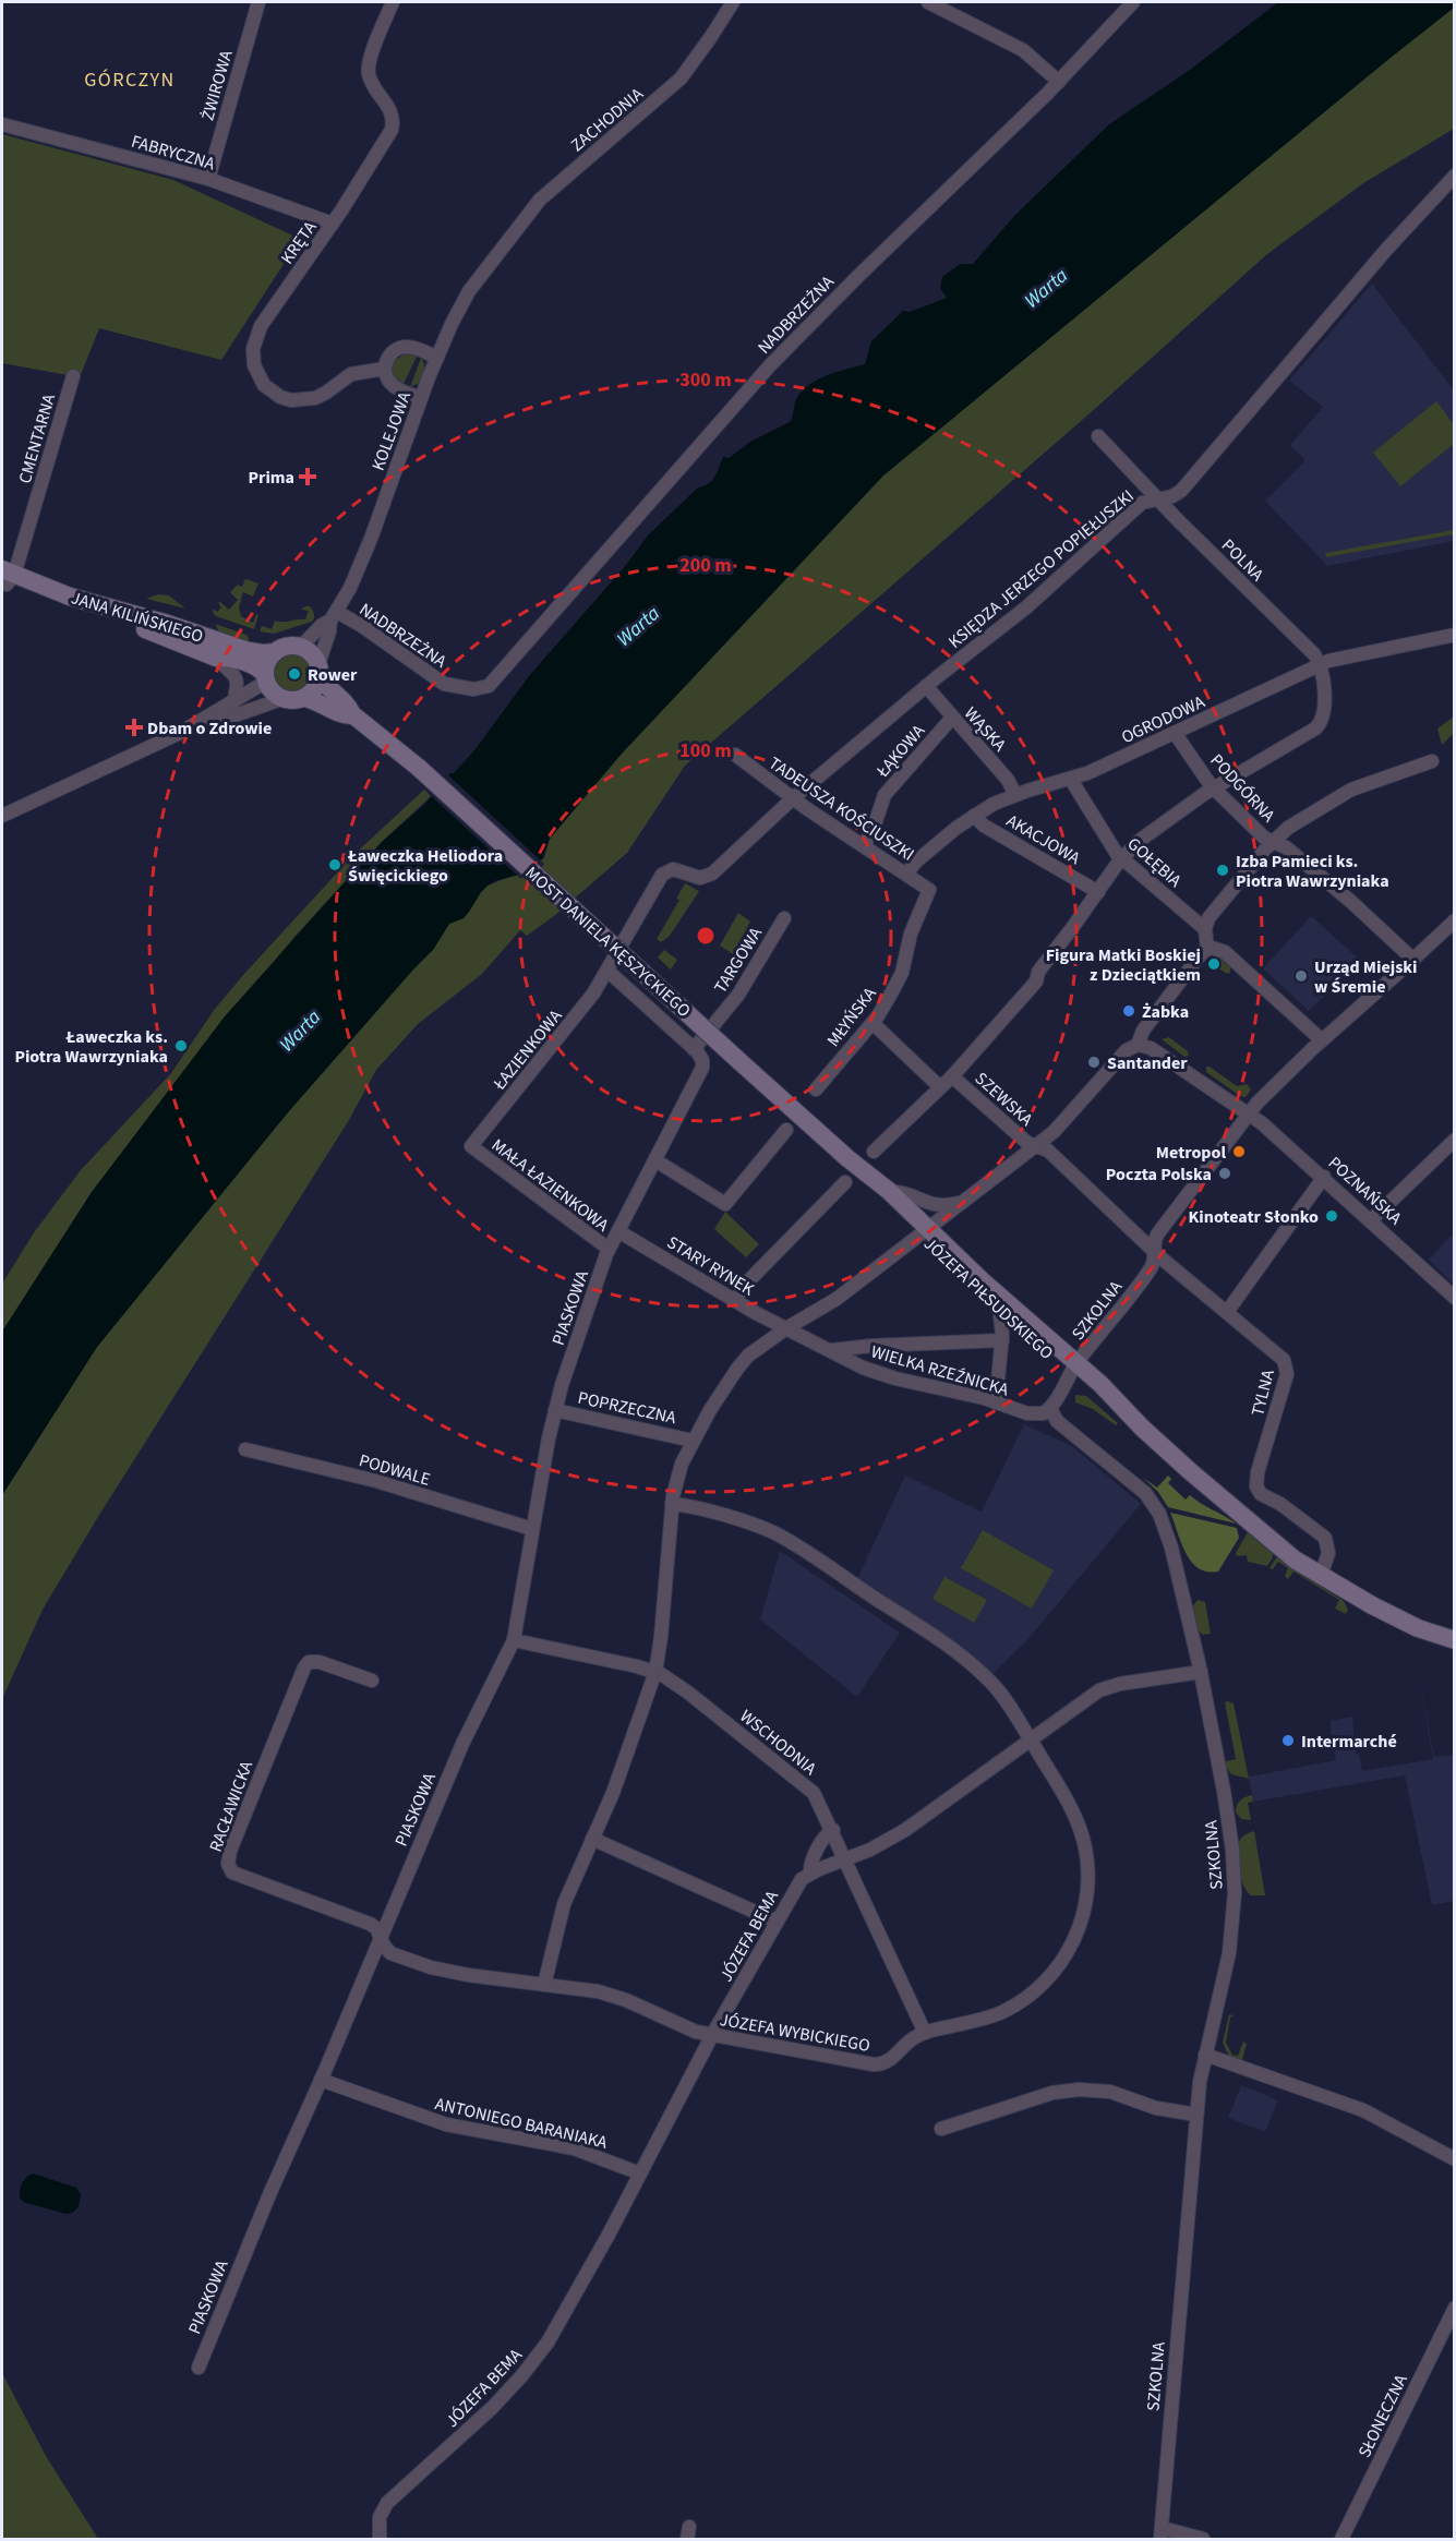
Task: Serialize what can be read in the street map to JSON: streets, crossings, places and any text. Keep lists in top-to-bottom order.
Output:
{
  "streets": {
    "street": [
      "ŻWIROWA",
      "ZACHODNIA",
      "FABRYCZNA",
      "KRĘTA",
      "NADBRZEŻNA",
      "KOLEJOWA",
      "CMENTARNA",
      "POLNA",
      "KSIĘDZA JERZEGO POPIEŁUSZKI",
      "JANA KILIŃSKIEGO",
      "OGRODOWA",
      "WĄSKA",
      "ŁĄKOWA",
      "PODGÓRNA",
      "TADEUSZA KOŚCIUSZKI",
      "AKACJOWA",
      "GOŁĘBIA",
      "MOST DANIELA KĘSZYCKIEGO",
      "TARGOWA",
      "MŁYŃSKA",
      "ŁAZIENKOWA",
      "SZEWSKA",
      "MAŁA ŁAZIENKOWA",
      "POZNAŃSKA",
      "STARY RYNEK",
      "JÓZEFA PIŁSUDSKIEGO",
      "PIASKOWA",
      "SZKOLNA",
      "WIELKA RZEŹNICKA",
      "TYLNA",
      "POPRZECZNA",
      "PODWALE",
      "WSCHODNIA",
      "RACŁAWICKA",
      "JÓZEFA BEMA",
      "JÓZEFA WYBICKIEGO",
      "ANTONIEGO BARANIAKA",
      "SŁONECZNA"
    ]
  },
  "crossings": [
    ["ŻWIROWA", "FABRYCZNA"],
    ["ZACHODNIA", "KOLEJOWA"],
    ["FABRYCZNA", "KRĘTA"],
    ["KRĘTA", "KOLEJOWA"],
    ["NADBRZEŻNA", "KOLEJOWA"],
    ["KOLEJOWA", "JANA KILIŃSKIEGO"],
    ["CMENTARNA", "JANA KILIŃSKIEGO"],
    ["POLNA", "KSIĘDZA JERZEGO POPIEŁUSZKI"],
    ["POLNA", "OGRODOWA"],
    ["KSIĘDZA JERZEGO POPIEŁUSZKI", "WĄSKA"],
    ["KSIĘDZA JERZEGO POPIEŁUSZKI", "TADEUSZA KOŚCIUSZKI"],
    ["KSIĘDZA JERZEGO POPIEŁUSZKI", "ŁAZIENKOWA"],
    ["OGRODOWA", "WĄSKA"],
    ["OGRODOWA", "PODGÓRNA"],
    ["OGRODOWA", "TADEUSZA KOŚCIUSZKI"],
    ["OGRODOWA", "AKACJOWA"],
    ["OGRODOWA", "GOŁĘBIA"],
    ["WĄSKA", "ŁĄKOWA"],
    ["ŁĄKOWA", "TADEUSZA KOŚCIUSZKI"],
    ["PODGÓRNA", "SZKOLNA"],
    ["TADEUSZA KOŚCIUSZKI", "MŁYŃSKA"],
    ["MOST DANIELA KĘSZYCKIEGO", "JÓZEFA PIŁSUDSKIEGO"],
    ["ŁAZIENKOWA", "MAŁA ŁAZIENKOWA"],
    ["SZEWSKA", "SZKOLNA"],
    ["SZEWSKA", "TYLNA"],
    ["MAŁA ŁAZIENKOWA", "PIASKOWA"],
    ["POZNAŃSKA", "SZKOLNA"],
    ["STARY RYNEK", "WIELKA RZEŹNICKA"],
    ["JÓZEFA PIŁSUDSKIEGO", "SZKOLNA"],
    ["JÓZEFA PIŁSUDSKIEGO", "TYLNA"],
    ["PIASKOWA", "POPRZECZNA"],
    ["PIASKOWA", "PODWALE"],
    ["PIASKOWA", "WSCHODNIA"],
    ["PIASKOWA", "RACŁAWICKA"],
    ["PIASKOWA", "JÓZEFA WYBICKIEGO"],
    ["PIASKOWA", "ANTONIEGO BARANIAKA"],
    ["SZKOLNA", "WIELKA RZEŹNICKA"],
    ["SZKOLNA", "TYLNA"],
    ["SZKOLNA", "JÓZEFA BEMA"],
    ["WSCHODNIA", "JÓZEFA BEMA"],
    ["WSCHODNIA", "JÓZEFA WYBICKIEGO"],
    ["RACŁAWICKA", "JÓZEFA WYBICKIEGO"],
    ["JÓZEFA BEMA", "JÓZEFA WYBICKIEGO"],
    ["JÓZEFA BEMA", "ANTONIEGO BARANIAKA"]
  ],
  "districts": ["GÓRCZYN"],
  "water": ["Warta"],
  "places": {
    "health": ["Prima", "Dbam o Zdrowie"],
    "other": [
      "Rower",
      "Ławeczka Heliodora Święcickiego",
      "Izba Pamieci ks. Piotra Wawrzyniaka",
      "Figura Matki Boskiej z Dzieciątkiem",
      "Urząd Miejski w Śremie",
      "Żabka",
      "Ławeczka ks. Piotra Wawrzyniaka",
      "Santander",
      "Metropol",
      "Poczta Polska",
      "Kinoteatr Słonko",
      "Intermarché"
    ]
  },
  "rings": ["300 m", "200 m", "100 m"]
}
